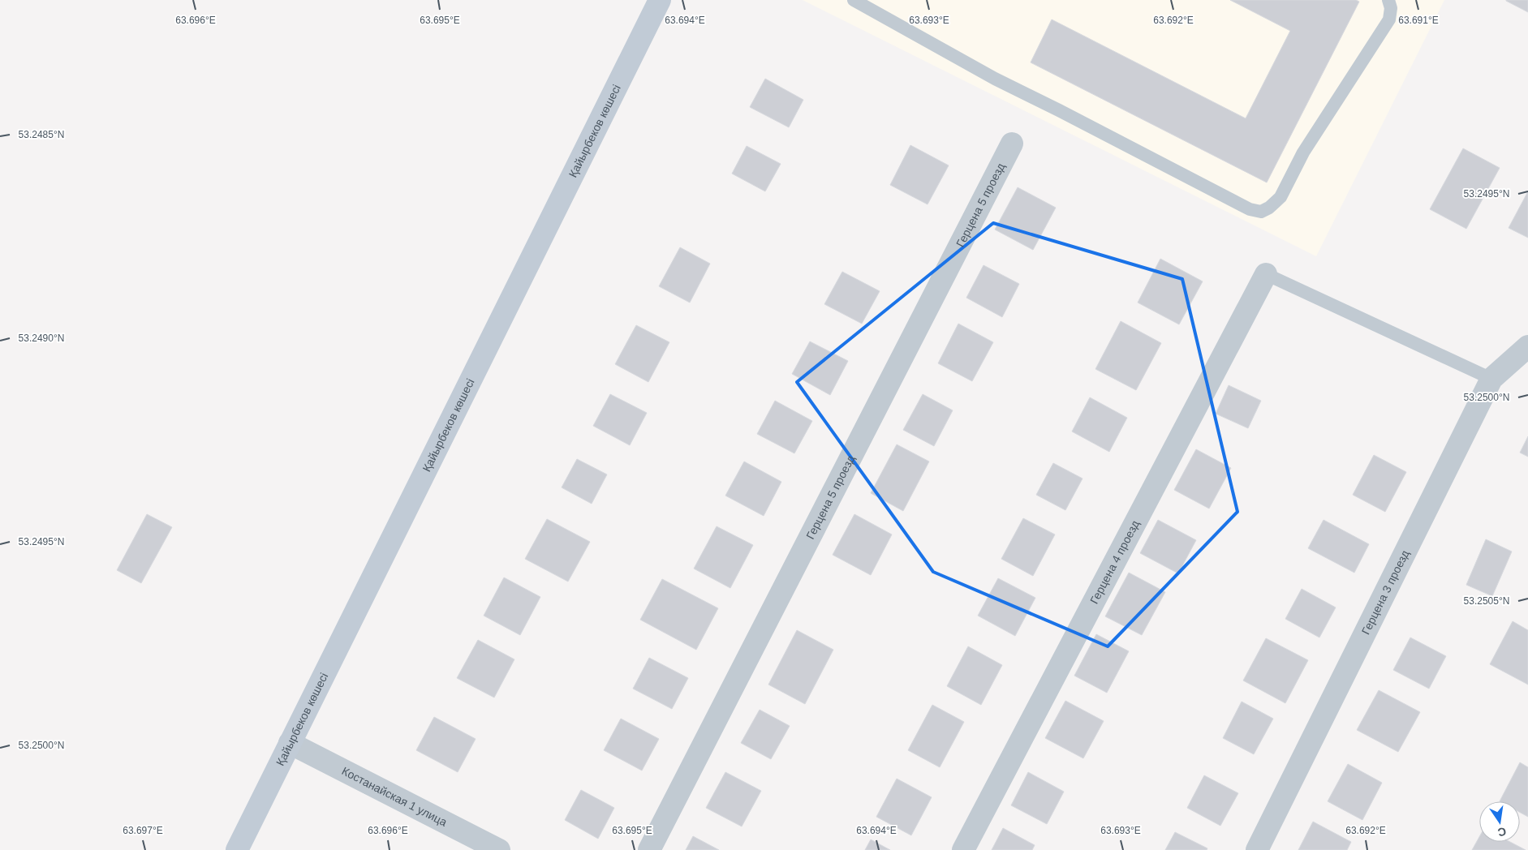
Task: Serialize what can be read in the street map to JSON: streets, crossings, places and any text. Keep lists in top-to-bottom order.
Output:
{
  "streets": {
    "main road": ["Қайырбеков көшесі"],
    "street": [
      "Герцена 5 проезд",
      "Герцена 4 проезд",
      "Герцена 3 проезд",
      "Костанайская 1 улица"
    ]
  },
  "crossings": [
    ["Қайырбеков көшесі", "Костанайская 1 улица"]
  ],
  "north": "bottom",
  "coordinates": [
    "63.696°E",
    "63.695°E",
    "63.694°E",
    "63.693°E",
    "63.692°E",
    "63.691°E",
    "53.2485°N",
    "53.2495°N",
    "53.2490°N",
    "53.2500°N",
    "53.2505°N",
    "63.697°E"
  ]
}
